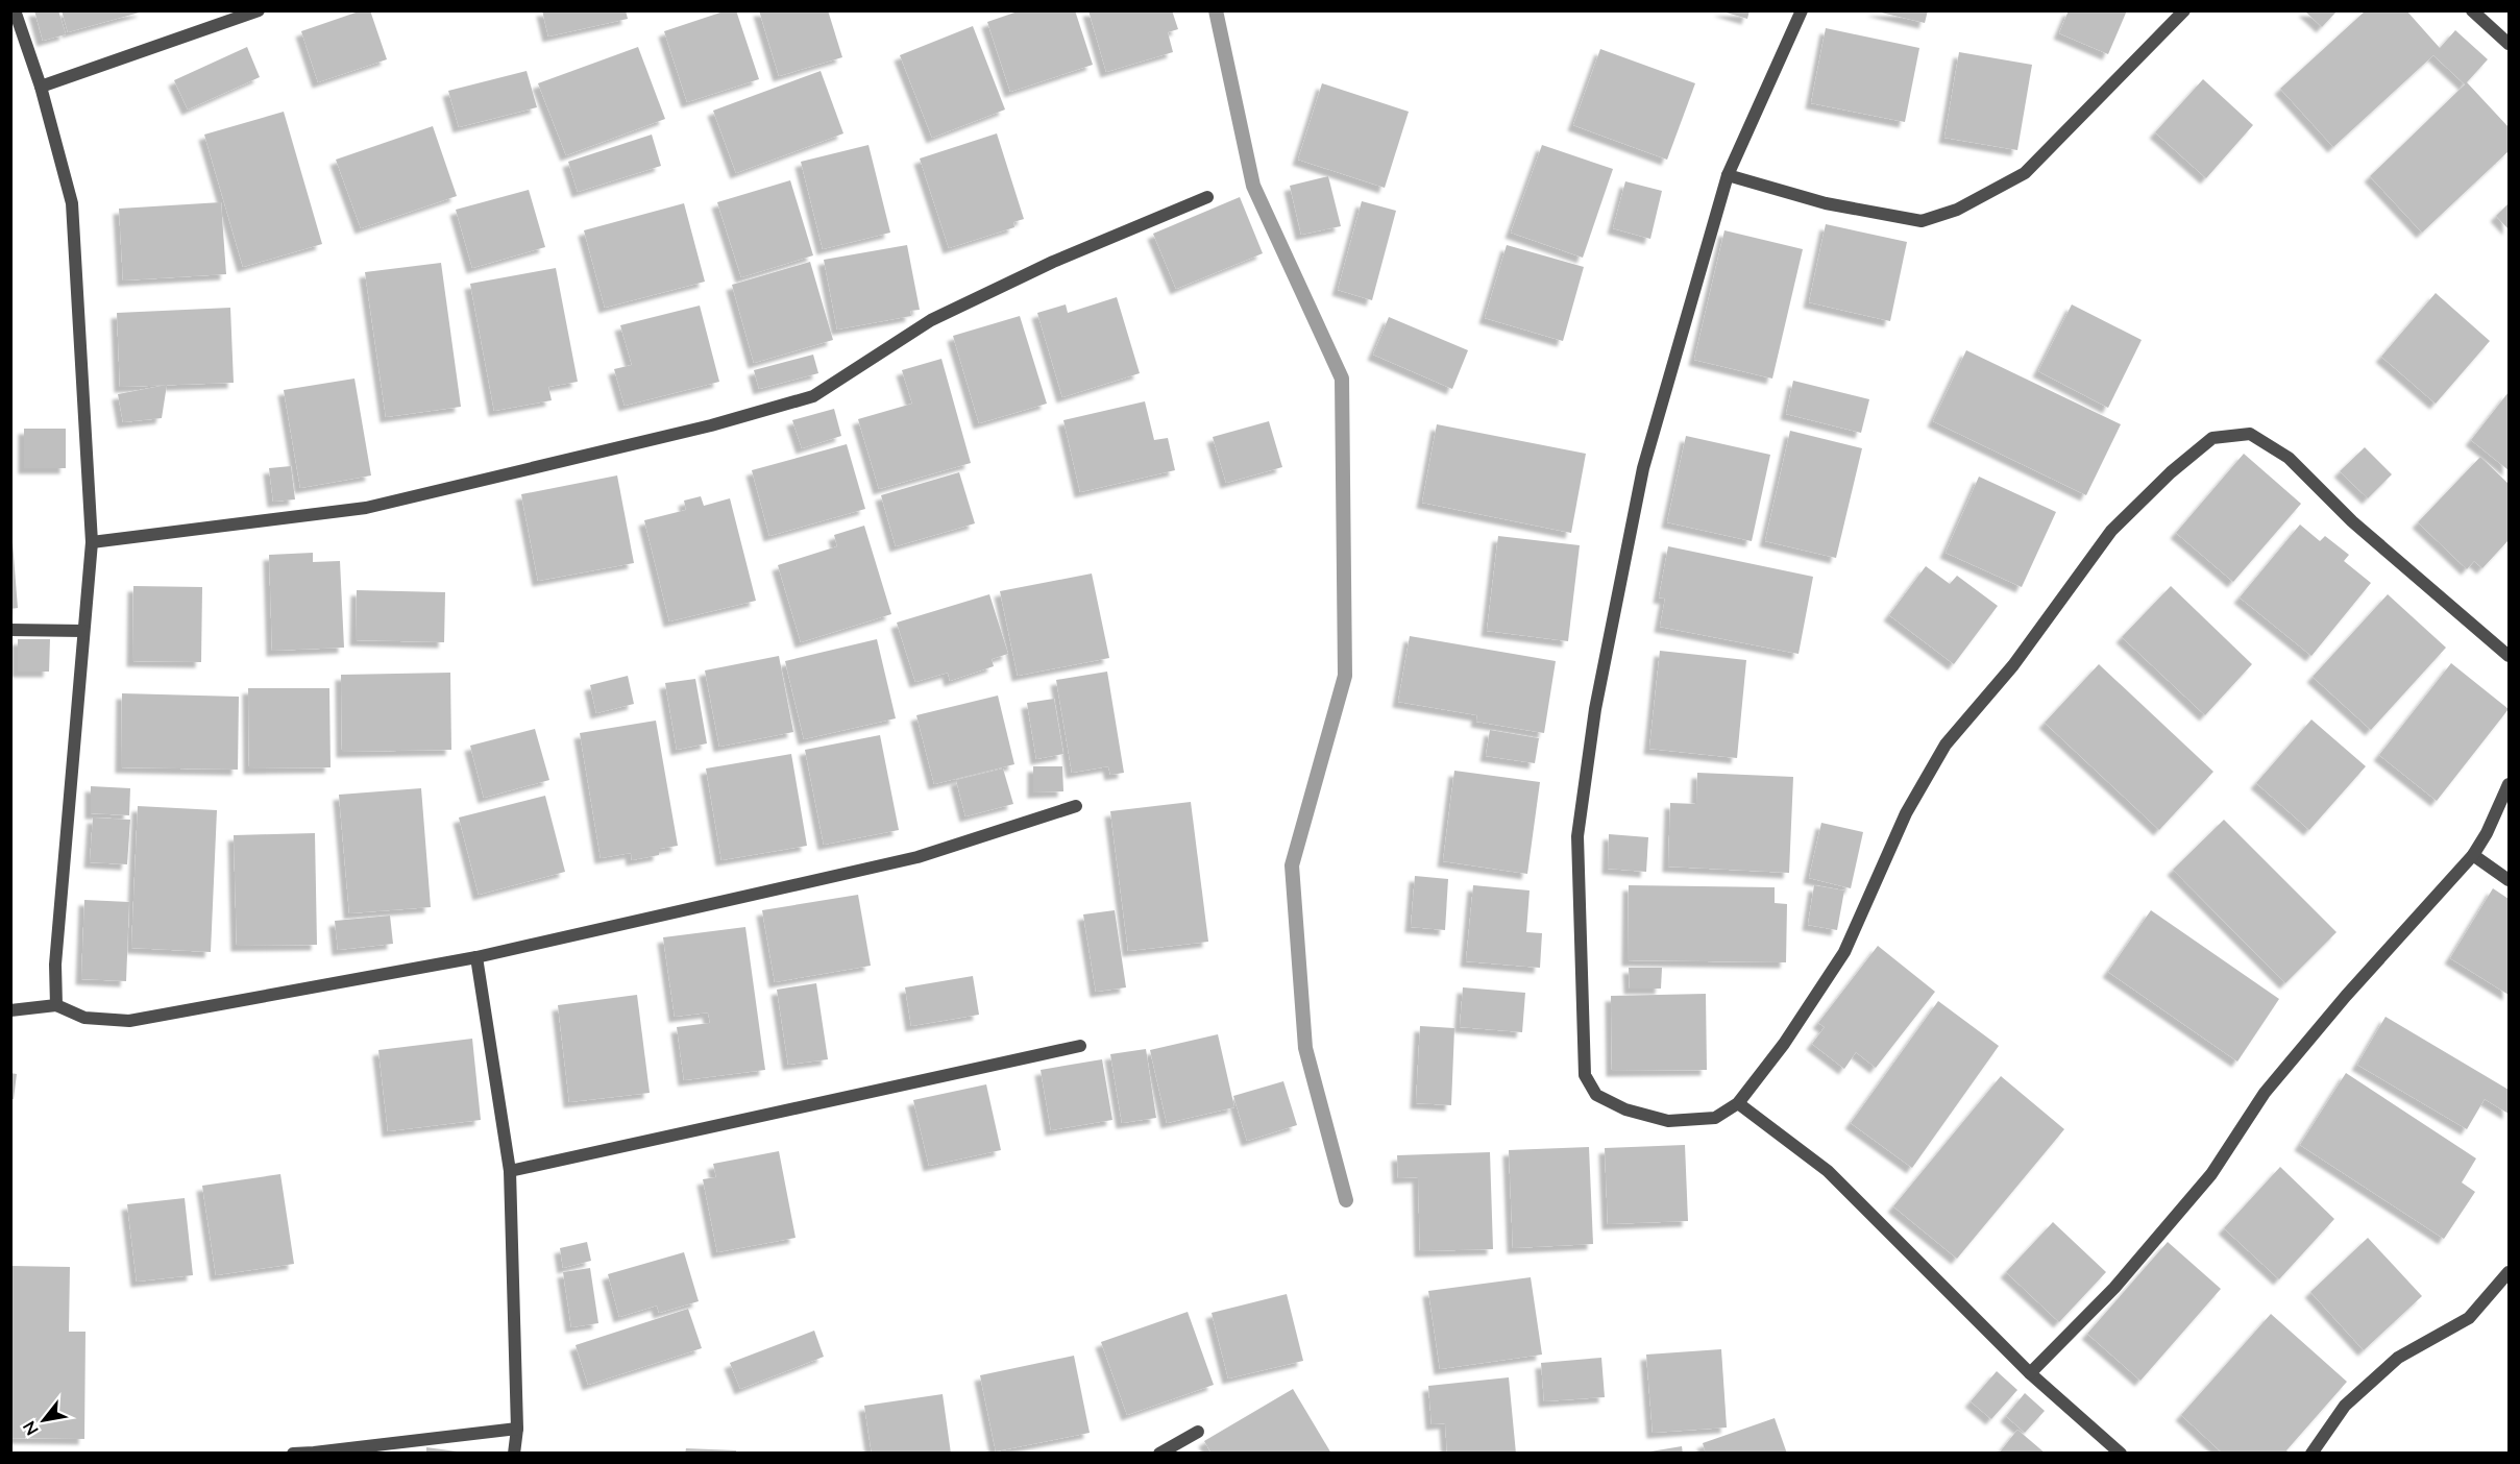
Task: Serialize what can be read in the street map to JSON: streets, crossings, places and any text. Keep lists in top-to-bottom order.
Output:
{
  "north": "bottom left"
}
